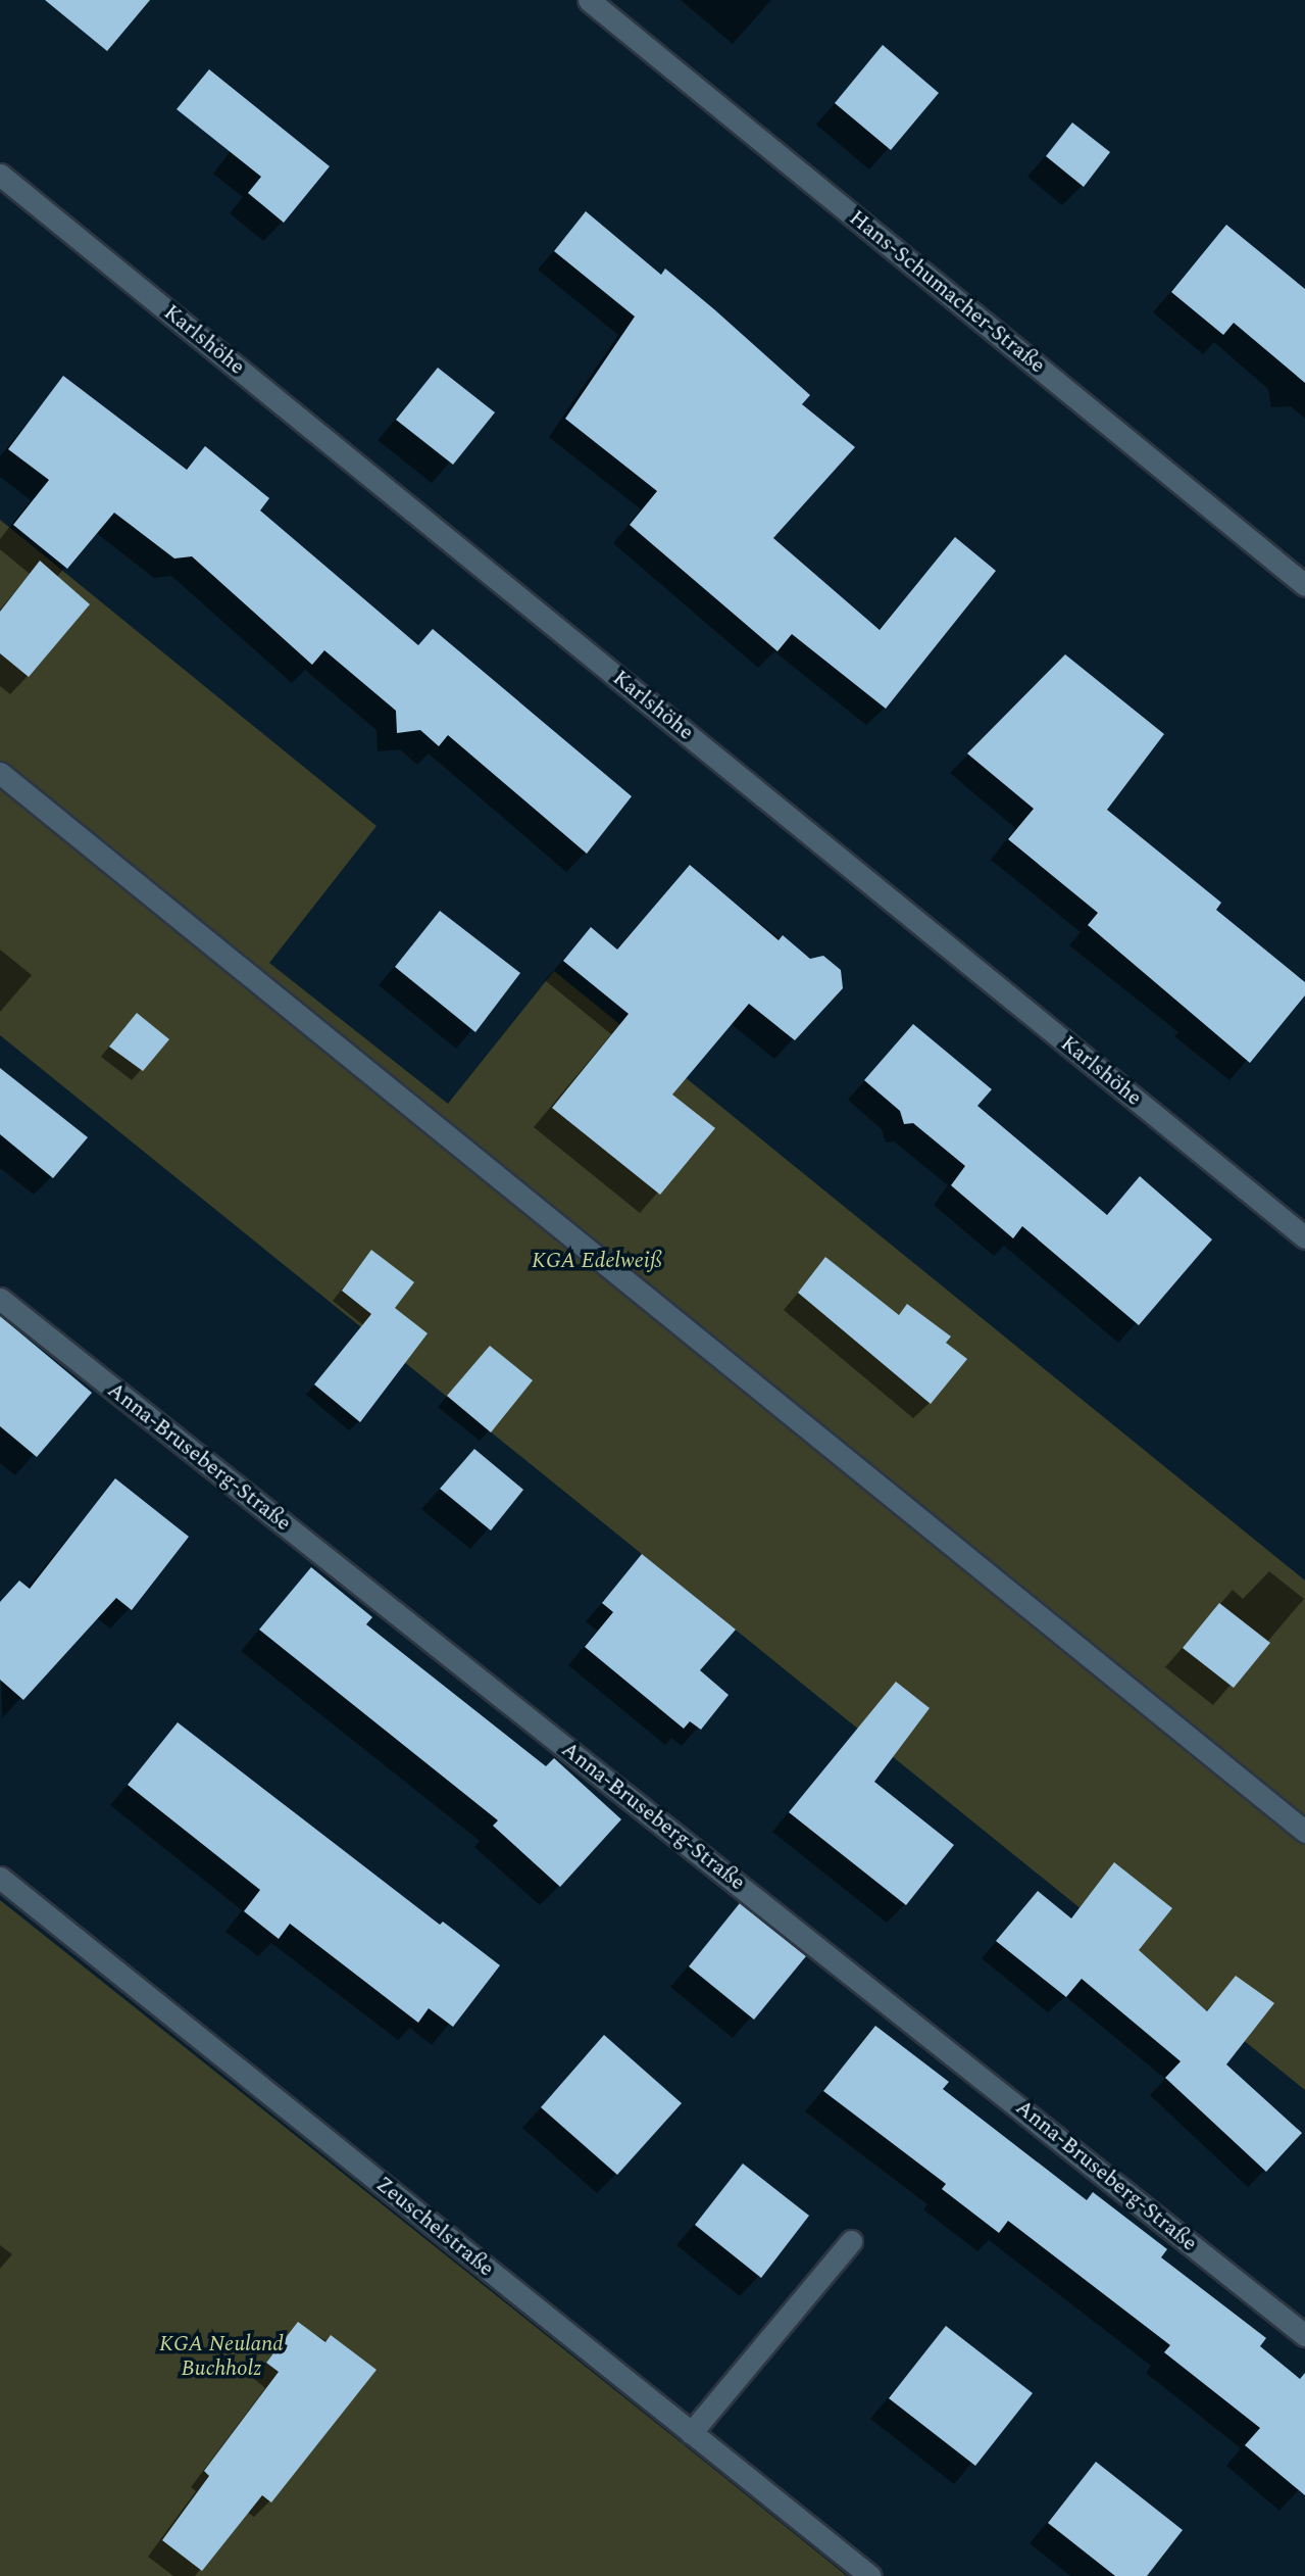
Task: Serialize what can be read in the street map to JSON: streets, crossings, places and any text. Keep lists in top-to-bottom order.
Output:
{
  "streets": {
    "street": [
      "Hans-Schumacher-Straße",
      "Karlshöhe",
      "Anna-Bruseberg-Straße",
      "Zeuschelstraße"
    ]
  },
  "parks": ["KGA Edelweiß", "KGA Neuland Buchholz"]
}
